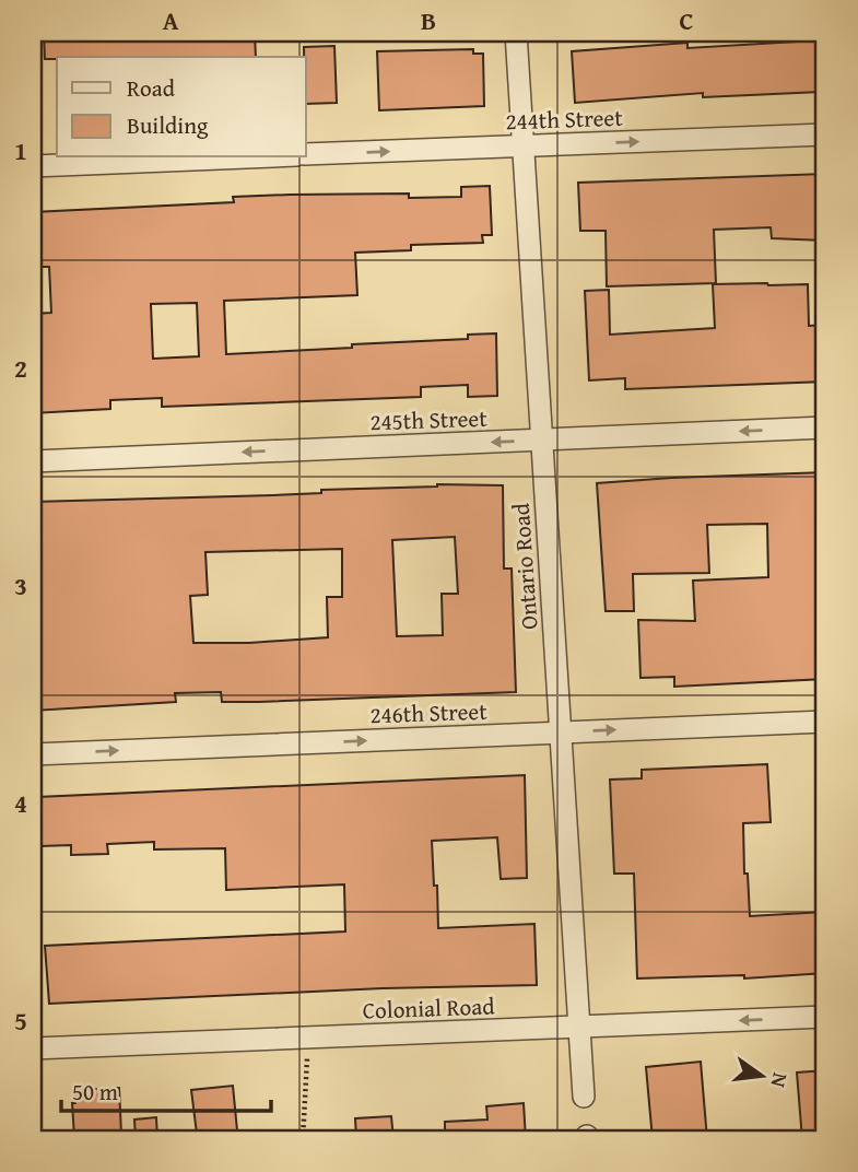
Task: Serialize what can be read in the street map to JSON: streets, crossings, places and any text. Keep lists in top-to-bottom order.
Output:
{
  "streets": {
    "street": [
      "244th Street",
      "245th Street",
      "Ontario Road",
      "246th Street",
      "Colonial Road"
    ]
  },
  "crossings": [
    ["244th Street", "Ontario Road"],
    ["245th Street", "Ontario Road"],
    ["Ontario Road", "246th Street"],
    ["Ontario Road", "Colonial Road"]
  ],
  "one_way": ["244th Street", "245th Street", "246th Street"],
  "legend": ["Road", "Building"],
  "scale_bar": "50 m",
  "north": "right",
  "grid": {
    "columns": ["A", "B", "C"],
    "rows": [
      "1",
      "2",
      "3",
      "4",
      "5"
    ]
  }
}
